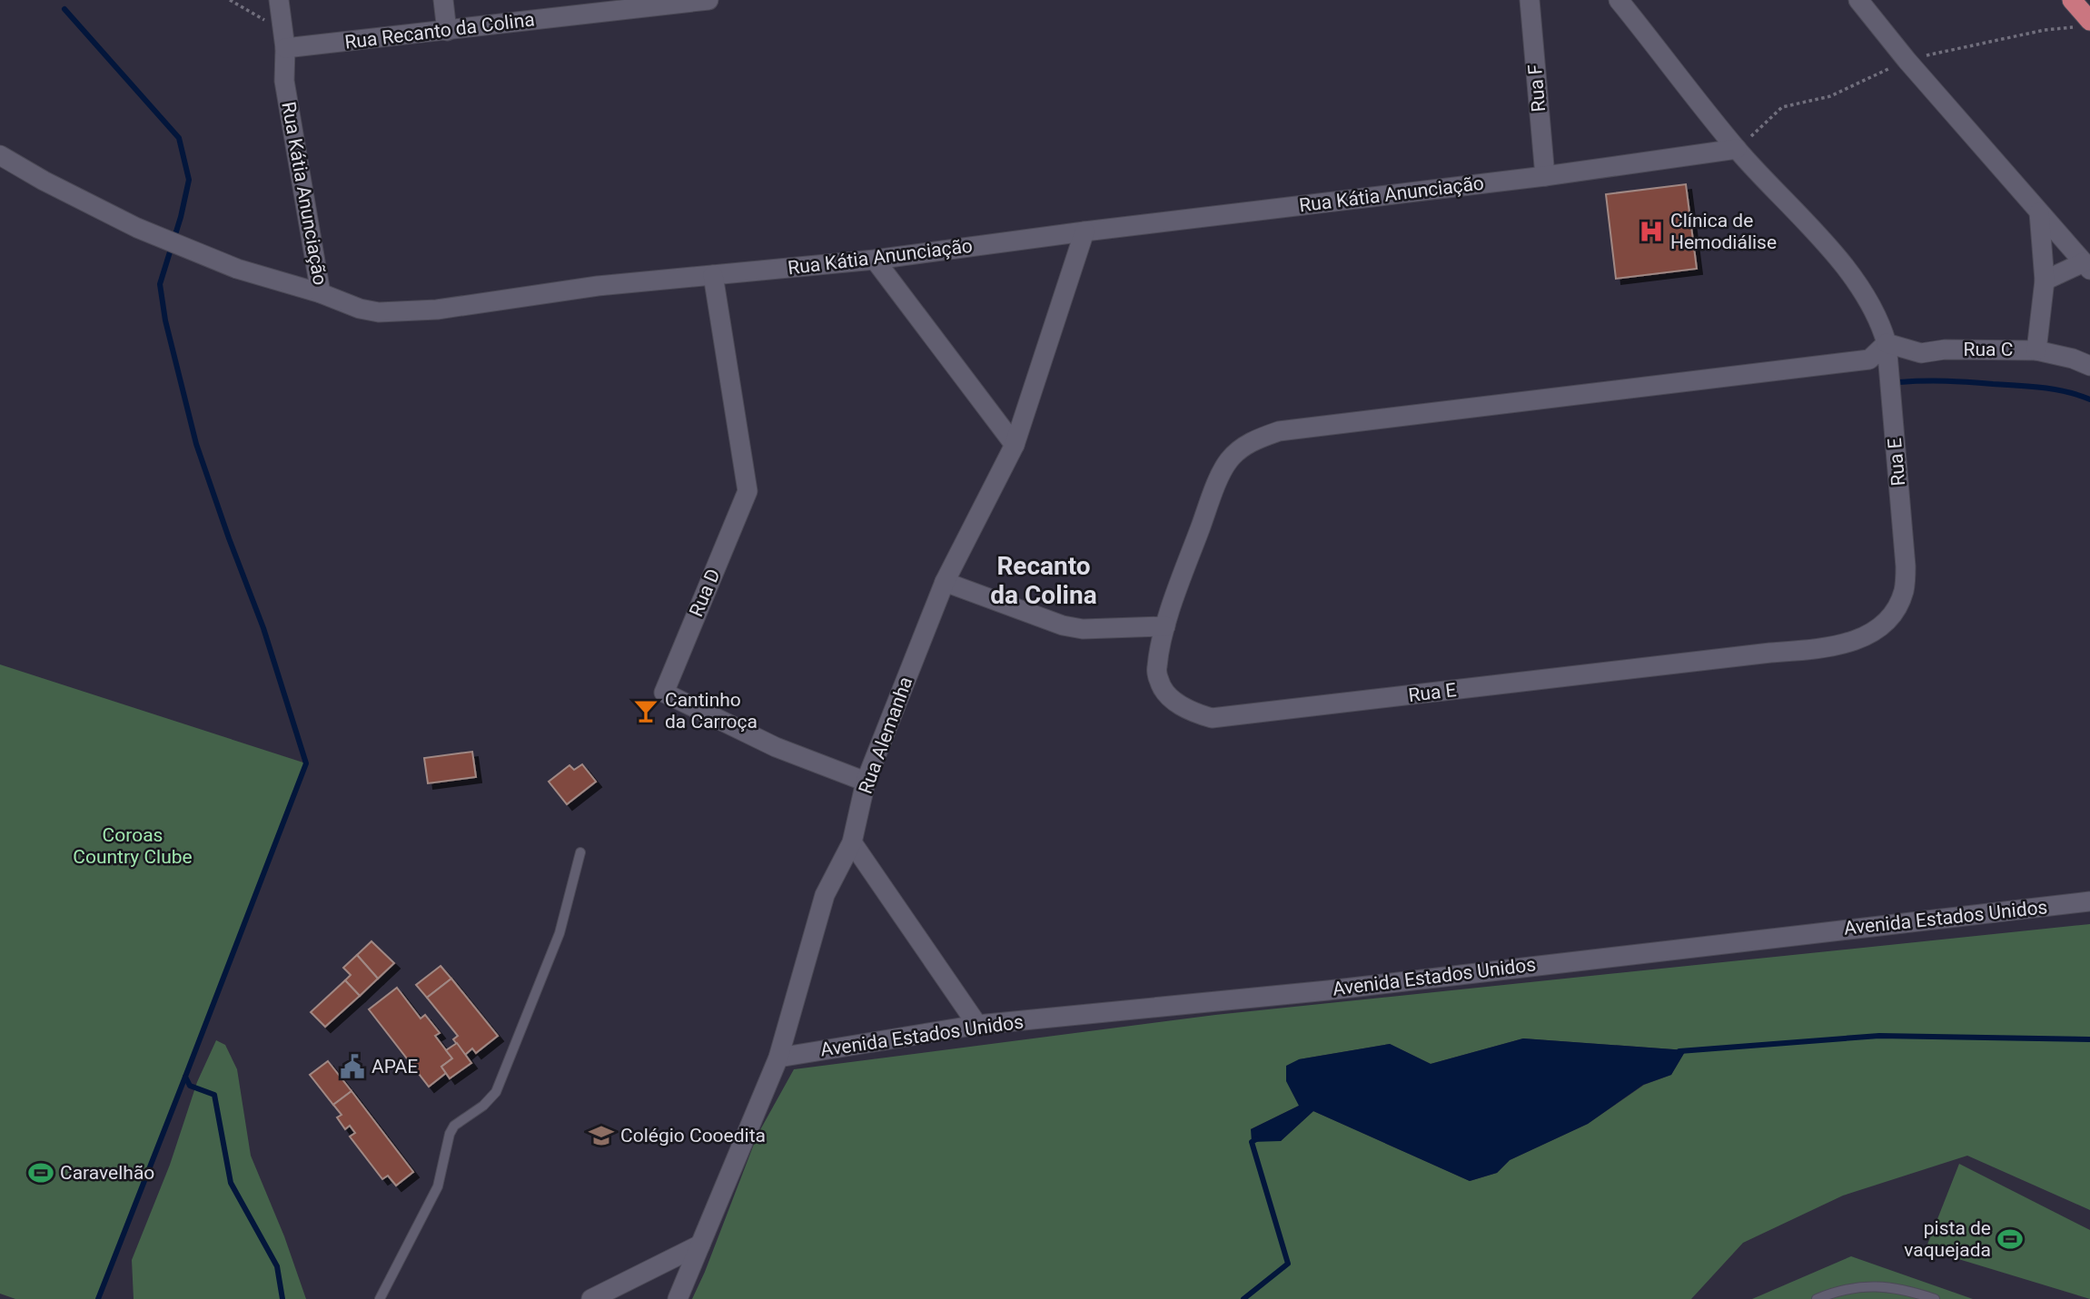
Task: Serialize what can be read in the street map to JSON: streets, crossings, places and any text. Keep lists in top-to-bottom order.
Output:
{
  "streets": {
    "street": [
      "Rua Recanto da Colina",
      "Rua F",
      "Rua Kátia Anunciação",
      "Rua C",
      "Rua E",
      "Rua D",
      "Rua Alemanha",
      "Avenida Estados Unidos"
    ]
  },
  "crossings": [
    ["Rua Recanto da Colina", "Rua Kátia Anunciação"],
    ["Rua F", "Rua Kátia Anunciação"],
    ["Rua Kátia Anunciação", "Rua D"],
    ["Rua Kátia Anunciação", "Rua Alemanha"],
    ["Rua C", "Rua E"],
    ["Rua D", "Rua Alemanha"],
    ["Rua Alemanha", "Avenida Estados Unidos"]
  ],
  "districts": ["Recanto da Colina"],
  "parks": ["Coroas Country Clube"],
  "places": {
    "hospital": ["Clínica de Hemodiálise"],
    "bar": ["Cantinho da Carroça"],
    "public building": ["APAE"],
    "school or university": ["Colégio Cooedita"],
    "sports": ["Caravelhão", "pista de vaquejada"]
  }
}
